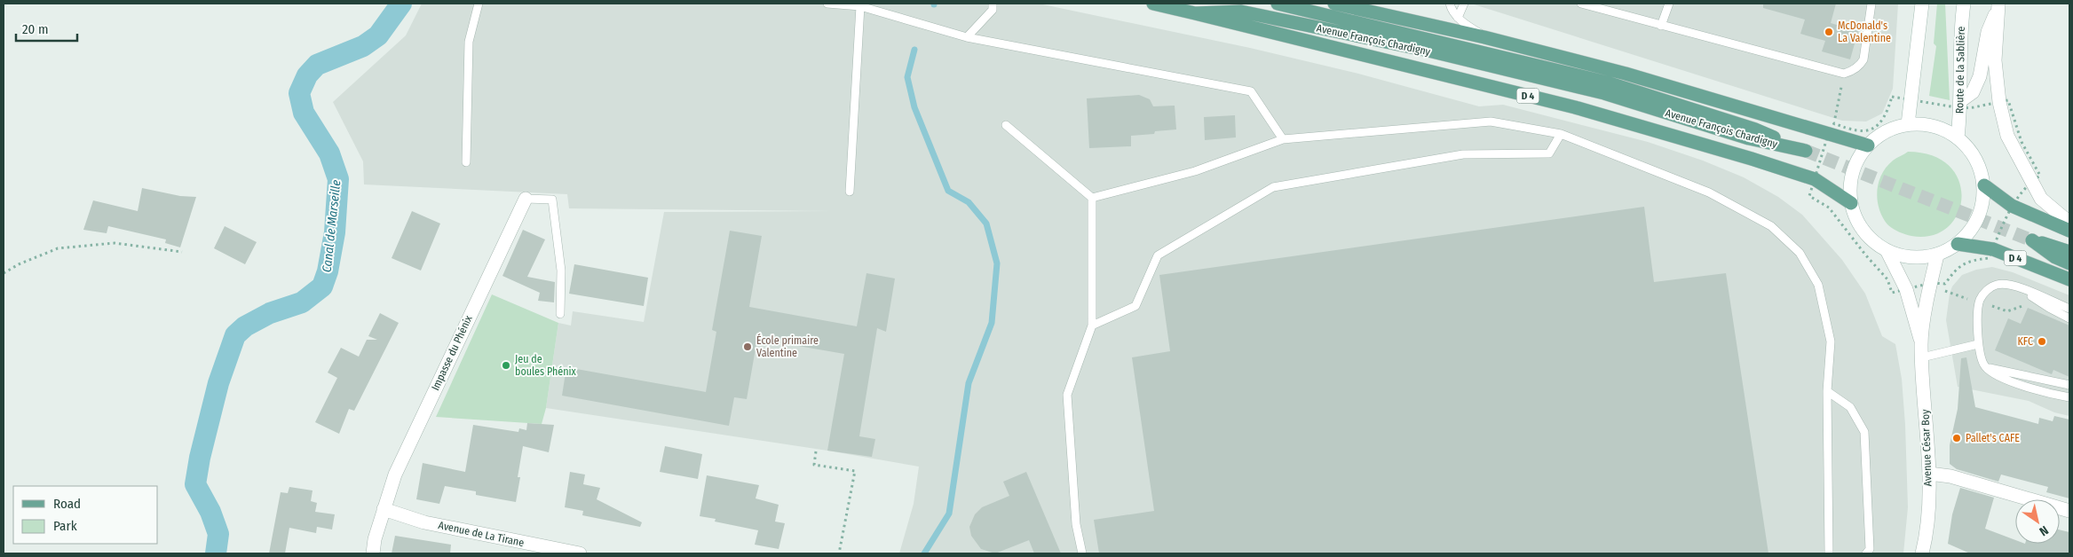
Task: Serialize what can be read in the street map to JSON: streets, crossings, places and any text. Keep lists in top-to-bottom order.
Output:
{
  "streets": {
    "main road": ["Avenue François Chardigny", "D 4"],
    "street": [
      "Route de la Sablière",
      "Impasse du Phénix",
      "Avenue César Boy",
      "Avenue de La Tirane"
    ]
  },
  "crossings": [
    ["Avenue François Chardigny", "D 4"],
    ["Route de la Sablière", "D 4"],
    ["Route de la Sablière", "Avenue César Boy"],
    ["D 4", "Avenue César Boy"],
    ["Impasse du Phénix", "Avenue de La Tirane"]
  ],
  "water": ["Canal de Marseille"],
  "places": [
    "McDonald's La Valentine",
    "KFC",
    "École primaire Valentine",
    "Jeu de boules Phénix",
    "Pallet's CAFE"
  ],
  "legend": ["Road", "Park"],
  "scale_bar": "20 m",
  "north": "bottom right"
}
